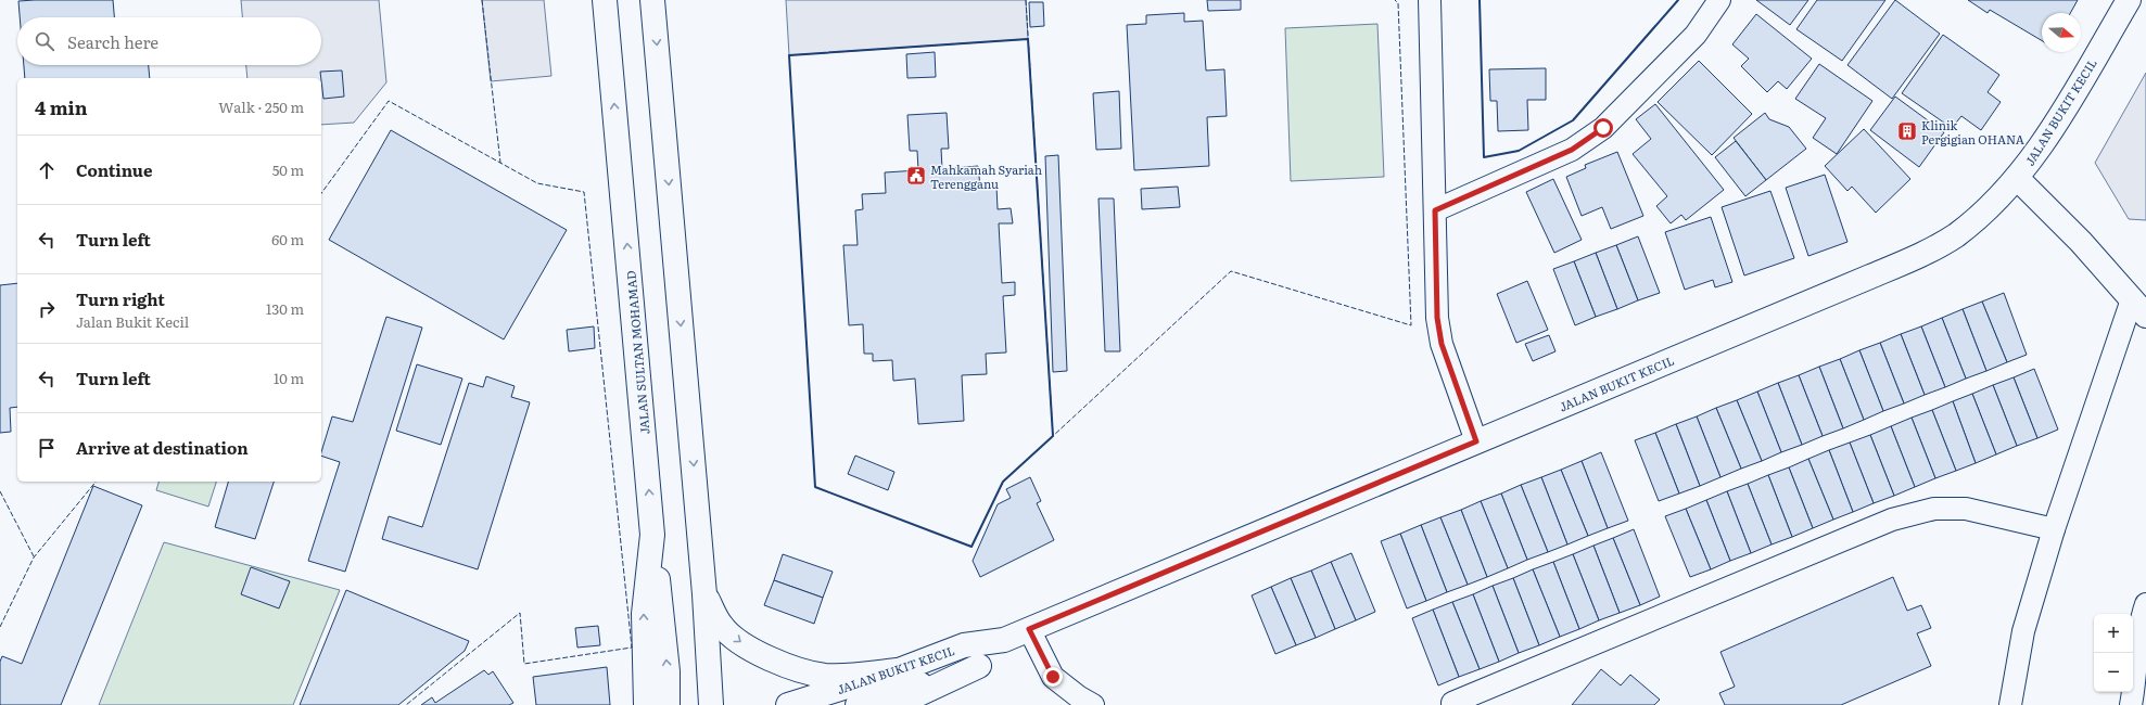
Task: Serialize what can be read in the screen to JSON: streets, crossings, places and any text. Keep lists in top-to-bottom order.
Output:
{
  "streets": {
    "main road": ["JALAN BUKIT KECIL", "JALAN SULTAN MOHAMAD"]
  },
  "places": {
    "building": ["Klinik Pergigian OHANA"],
    "public building": ["Mahkamah Syariah Terengganu"]
  },
  "north": "right",
  "page": {
    "search": "Search here",
    "heading": ["4 min", "Walk · 250 m"],
    "list": [
      ["Continue", "50 m"],
      ["Turn left", "60 m"],
      ["Turn right", "Jalan Bukit Kecil", "130 m"],
      ["Turn left", "10 m"],
      "Arrive at destination"
    ],
    "map_buttons": ["+", "−"]
  }
}
